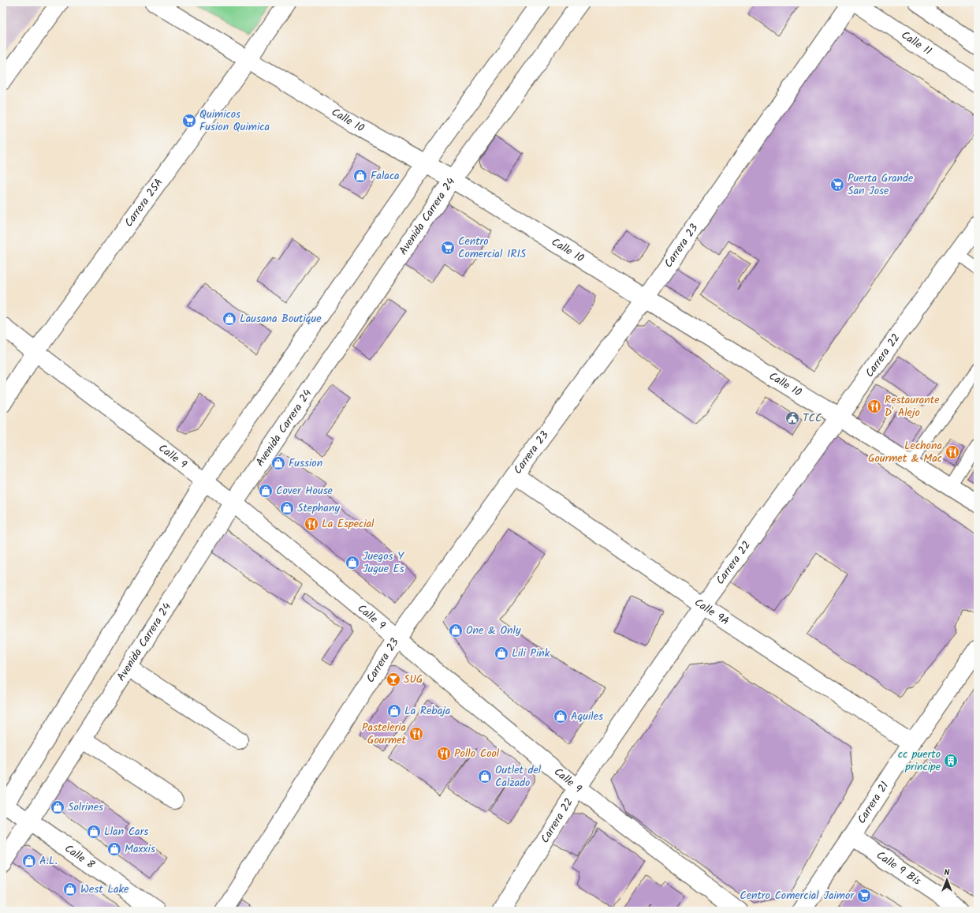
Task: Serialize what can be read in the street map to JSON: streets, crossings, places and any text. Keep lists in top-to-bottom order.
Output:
{
  "streets": {
    "street": [
      "Calle 11",
      "Calle 10",
      "Carrera 25A",
      "Avenida Carrera 24",
      "Carrera 23",
      "Carrera 22",
      "Calle 9",
      "Calle 9A",
      "Carrera 21",
      "Calle 8",
      "Calle 9 Bis"
    ]
  },
  "crossings": [
    ["Calle 10", "Carrera 25A"],
    ["Calle 10", "Avenida Carrera 24"],
    ["Calle 10", "Carrera 23"],
    ["Calle 10", "Carrera 22"],
    ["Carrera 25A", "Calle 9"],
    ["Avenida Carrera 24", "Calle 9"],
    ["Avenida Carrera 24", "Calle 8"],
    ["Carrera 23", "Calle 9"],
    ["Carrera 23", "Calle 9A"],
    ["Carrera 22", "Calle 9"],
    ["Carrera 22", "Calle 9A"],
    ["Calle 9A", "Carrera 21"],
    ["Carrera 21", "Calle 9 Bis"]
  ],
  "places": {
    "supermarket": [
      "Quimicos Fusion Quimica",
      "Puerta Grande San Jose",
      "Centro Comercial IRIS",
      "Centro Comercial Jaimor"
    ],
    "shop": [
      "Falaca",
      "Lausana Boutique",
      "Fussion",
      "Cover House",
      "Stephany",
      "Juegos Y Jugue Es",
      "One & Only",
      "Lili Pink",
      "La Rebaja",
      "Aquiles",
      "Outlet del Calzado",
      "Solrines",
      "Llan Cars",
      "Maxxis",
      "A.L.",
      "West Lake"
    ],
    "restaurant": [
      "Restaurante D' Alejo",
      "Lechona Gourmet & Mac",
      "La Especial",
      "Pasteleria Gourmet",
      "Pollo Cool"
    ],
    "public building": ["TCC"],
    "bar": ["SUG"],
    "building": ["cc puerto principe"]
  },
  "north": "top"
}
